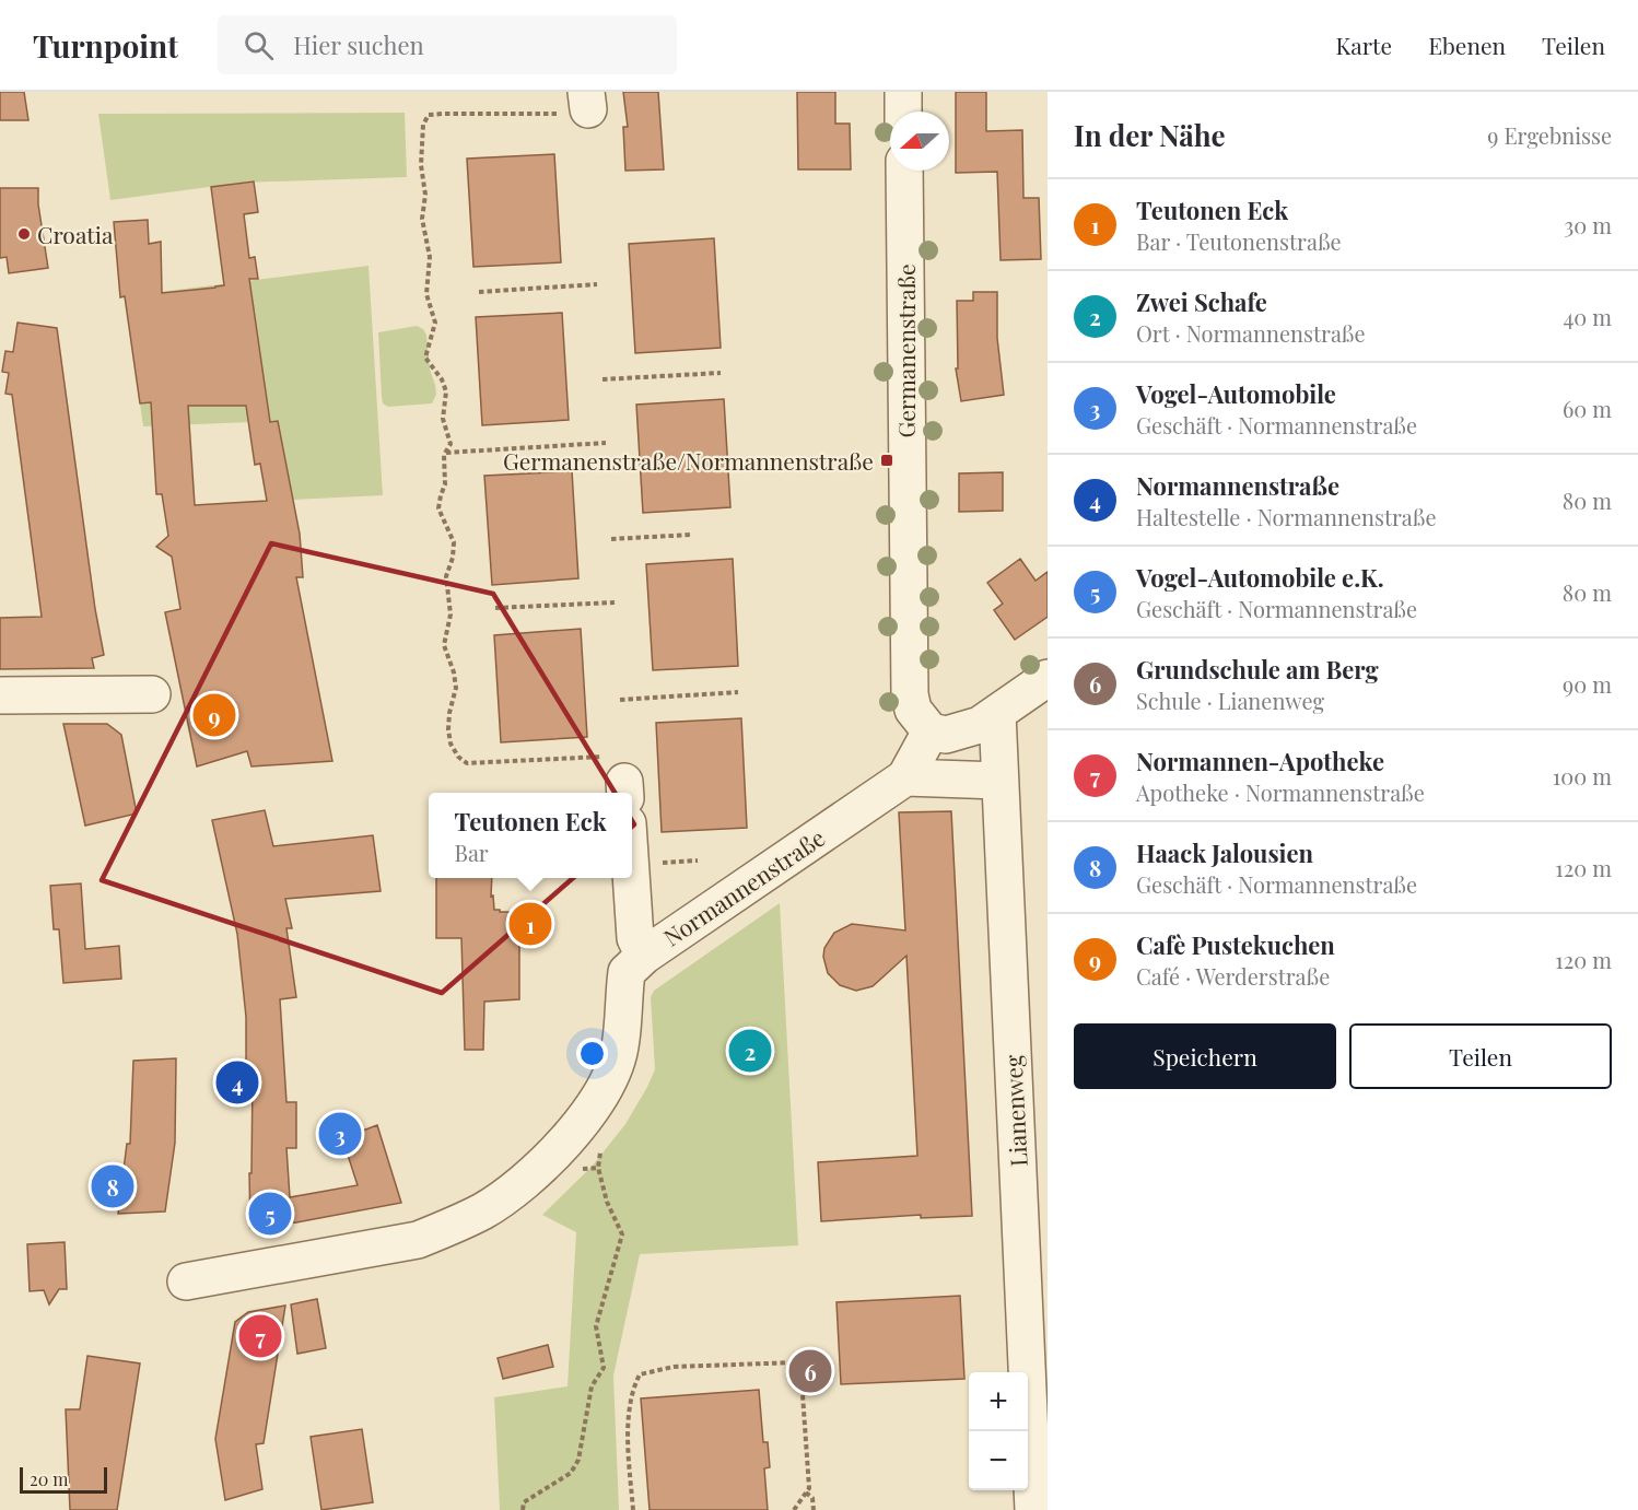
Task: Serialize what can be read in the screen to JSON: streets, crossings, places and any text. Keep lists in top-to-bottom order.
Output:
{
  "streets": {
    "street": ["Germanenstraße", "Normannenstraße", "Lianenweg"]
  },
  "crossings": [
    ["Germanenstraße", "Normannenstraße"]
  ],
  "places": {
    "other": ["Croatia"],
    "transit": ["Germanenstraße/Normannenstraße"]
  },
  "scale_bar": "20 m",
  "north": "left",
  "page": {
    "header": "Turnpoint",
    "search": "Hier suchen",
    "nav": ["Karte", "Ebenen", "Teilen"],
    "heading": ["In der Nähe", "9 Ergebnisse"],
    "list": [
      {
        "mark": "1",
        "name": "Teutonen Eck",
        "note": "Bar · Teutonenstraße",
        "value": "30 m"
      },
      {
        "mark": "2",
        "name": "Zwei Schafe",
        "note": "Ort · Normannenstraße",
        "value": "40 m"
      },
      {
        "mark": "3",
        "name": "Vogel-Automobile",
        "note": "Geschäft · Normannenstraße",
        "value": "60 m"
      },
      {
        "mark": "4",
        "name": "Normannenstraße",
        "note": "Haltestelle · Normannenstraße",
        "value": "80 m"
      },
      {
        "mark": "5",
        "name": "Vogel-Automobile e.K.",
        "note": "Geschäft · Normannenstraße",
        "value": "80 m"
      },
      {
        "mark": "6",
        "name": "Grundschule am Berg",
        "note": "Schule · Lianenweg",
        "value": "90 m"
      },
      {
        "mark": "7",
        "name": "Normannen-Apotheke",
        "note": "Apotheke · Normannenstraße",
        "value": "100 m"
      },
      {
        "mark": "8",
        "name": "Haack Jalousien",
        "note": "Geschäft · Normannenstraße",
        "value": "120 m"
      },
      {
        "mark": "9",
        "name": "Cafè Pustekuchen",
        "note": "Café · Werderstraße",
        "value": "120 m"
      }
    ],
    "pins": [
      "9",
      "1",
      "2",
      "4",
      "3",
      "8",
      "5",
      "7",
      "6"
    ],
    "popup": ["Teutonen Eck", "Bar"],
    "buttons": ["Speichern", "Teilen"],
    "map_buttons": ["+", "−"],
    "scale": "20 m"
  }
}
